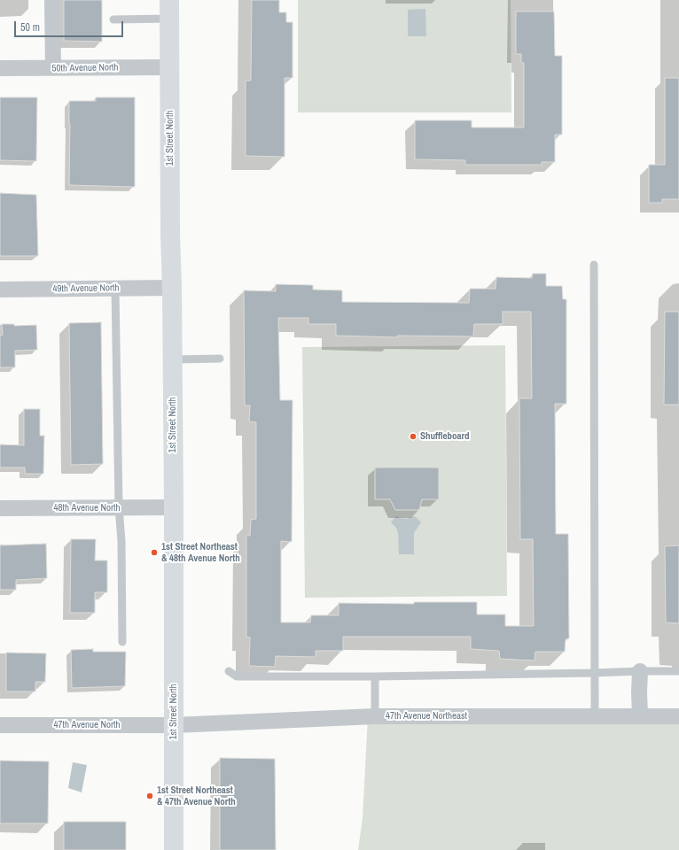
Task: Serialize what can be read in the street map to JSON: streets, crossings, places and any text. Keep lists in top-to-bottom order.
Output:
{
  "streets": {
    "street": [
      "50th Avenue North",
      "1st Street North",
      "49th Avenue North",
      "48th Avenue North",
      "47th Avenue Northeast",
      "47th Avenue North"
    ]
  },
  "crossings": [
    ["50th Avenue North", "1st Street North"],
    ["1st Street North", "49th Avenue North"],
    ["1st Street North", "48th Avenue North"],
    ["1st Street North", "47th Avenue Northeast"],
    ["1st Street North", "47th Avenue North"],
    ["47th Avenue Northeast", "47th Avenue North"]
  ],
  "places": ["Shuffleboard", "1st Street Northeast & 48th Avenue North", "1st Street Northeast & 47th Avenue North"],
  "scale_bar": "50 m"
}
